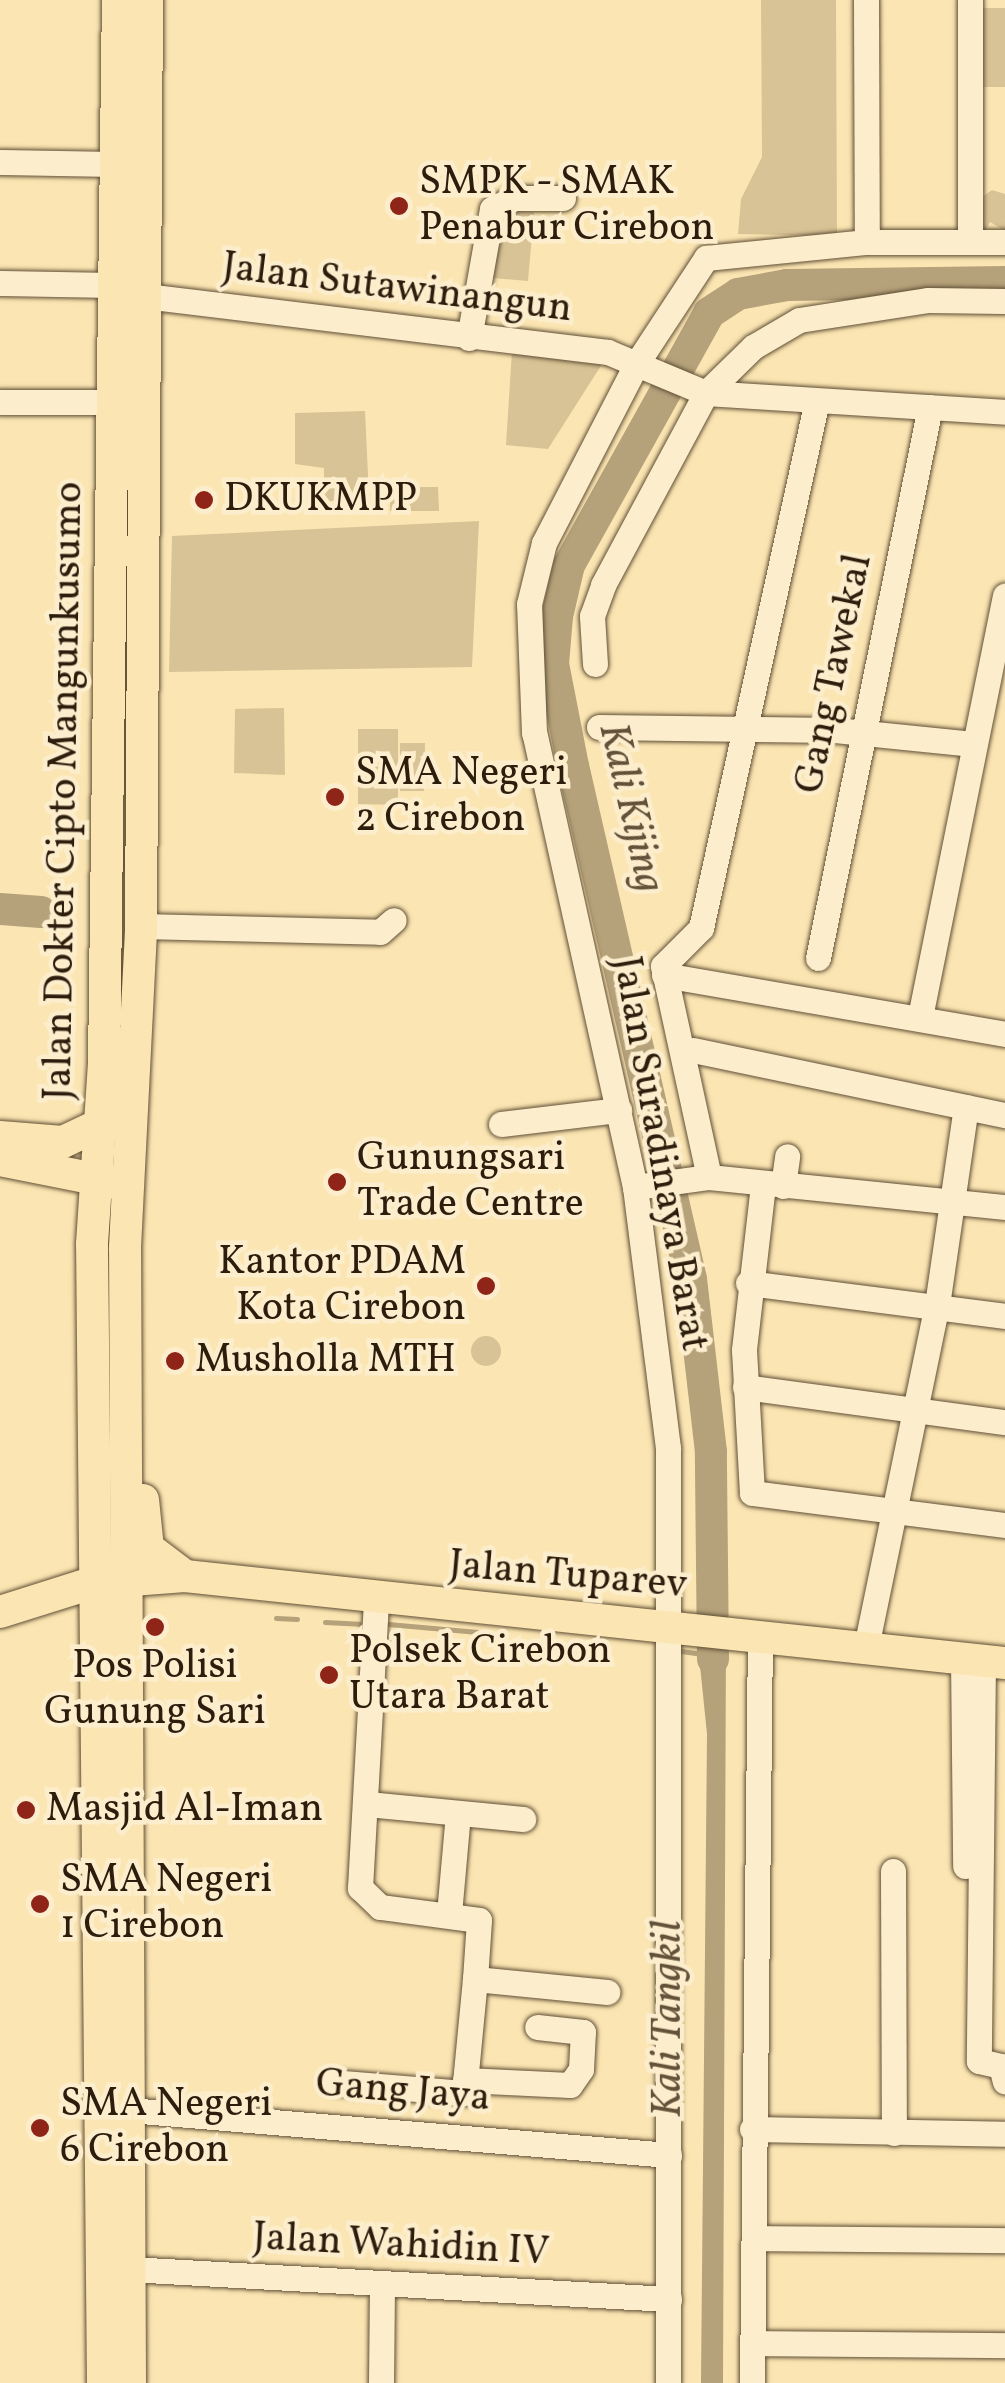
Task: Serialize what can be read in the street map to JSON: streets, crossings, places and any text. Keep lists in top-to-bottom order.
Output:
{
  "streets": {
    "main road": ["Jalan Dokter Cipto Mangunkusumo", "Jalan Tuparev"],
    "street": [
      "Jalan Sutawinangun",
      "Gang Tawekal",
      "Jalan Suradinaya Barat",
      "Gang Jaya",
      "Jalan Wahidin IV"
    ]
  },
  "crossings": [
    ["Jalan Sutawinangun", "Gang Tawekal"],
    ["Jalan Sutawinangun", "Jalan Dokter Cipto Mangunkusumo"],
    ["Jalan Sutawinangun", "Jalan Suradinaya Barat"],
    ["Jalan Dokter Cipto Mangunkusumo", "Jalan Tuparev"],
    ["Jalan Dokter Cipto Mangunkusumo", "Gang Jaya"],
    ["Jalan Dokter Cipto Mangunkusumo", "Jalan Wahidin IV"],
    ["Jalan Suradinaya Barat", "Jalan Tuparev"],
    ["Jalan Suradinaya Barat", "Gang Jaya"],
    ["Jalan Suradinaya Barat", "Jalan Wahidin IV"]
  ],
  "water": ["Kali Kijing", "Kali Tangkil"],
  "places": [
    "SMPK - SMAK Penabur Cirebon",
    "DKUKMPP",
    "SMA Negeri 2 Cirebon",
    "Gunungsari Trade Centre",
    "Kantor PDAM Kota Cirebon",
    "Musholla MTH",
    "Pos Polisi Gunung Sari",
    "Polsek Cirebon Utara Barat",
    "Masjid Al-Iman",
    "SMA Negeri 1 Cirebon",
    "SMA Negeri 6 Cirebon"
  ]
}
